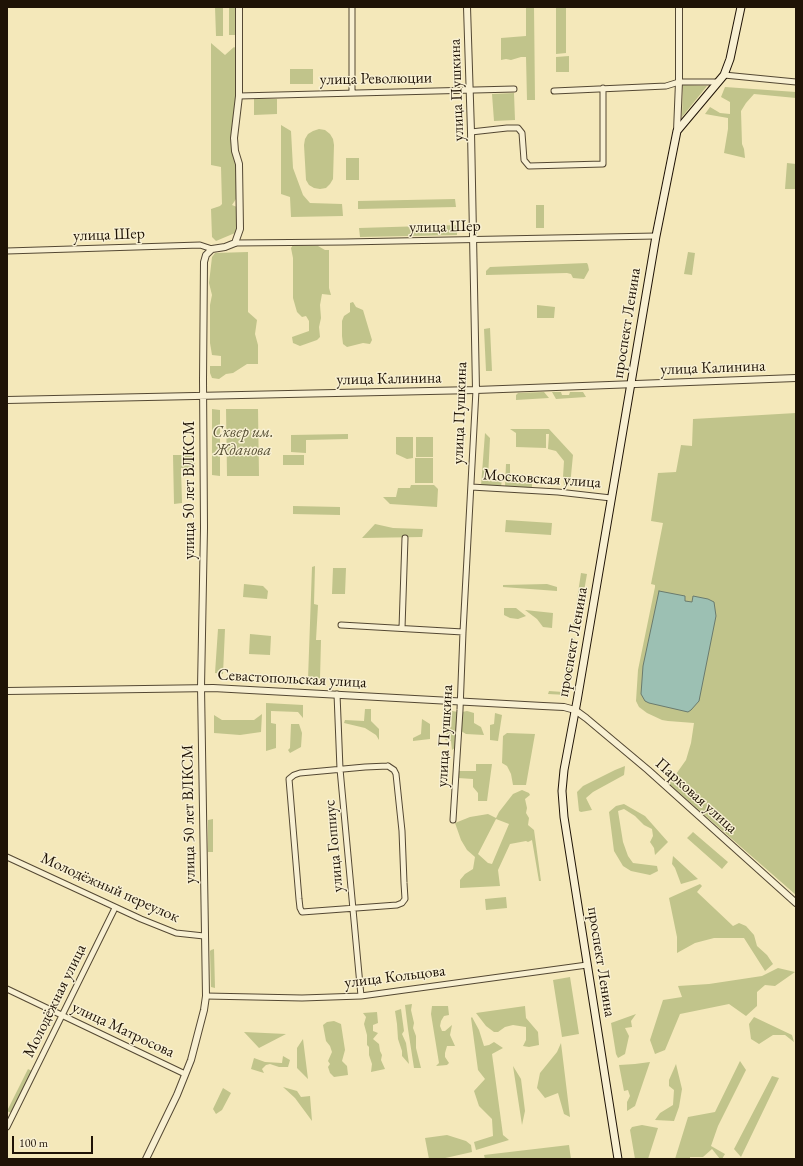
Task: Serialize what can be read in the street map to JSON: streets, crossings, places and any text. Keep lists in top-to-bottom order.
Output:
{
  "streets": {
    "main road": ["проспект Ленина"],
    "street": [
      "улица Революции",
      "улица Пушкина",
      "улица Шер",
      "улица Калинина",
      "Московская улица",
      "улица 50 лет ВЛКСМ",
      "Севастопольская улица",
      "Парковая улица",
      "улица Гоппиус",
      "Молодёжный переулок",
      "улица Кольцова",
      "Молодёжная улица",
      "улица Матросова"
    ]
  },
  "crossings": [
    ["улица Революции", "улица Пушкина"],
    ["улица Пушкина", "улица Шер"],
    ["улица Пушкина", "улица Калинина"],
    ["улица Пушкина", "Московская улица"],
    ["улица Пушкина", "Севастопольская улица"],
    ["улица Шер", "проспект Ленина"],
    ["улица Шер", "улица 50 лет ВЛКСМ"],
    ["проспект Ленина", "улица Калинина"],
    ["проспект Ленина", "Московская улица"],
    ["проспект Ленина", "Севастопольская улица"],
    ["проспект Ленина", "Парковая улица"],
    ["проспект Ленина", "улица Кольцова"],
    ["улица Калинина", "улица 50 лет ВЛКСМ"],
    ["улица 50 лет ВЛКСМ", "Севастопольская улица"],
    ["улица 50 лет ВЛКСМ", "Молодёжный переулок"],
    ["улица 50 лет ВЛКСМ", "улица Кольцова"],
    ["улица 50 лет ВЛКСМ", "улица Матросова"],
    ["Севастопольская улица", "Парковая улица"],
    ["Севастопольская улица", "улица Гоппиус"],
    ["улица Гоппиус", "улица Кольцова"],
    ["Молодёжный переулок", "Молодёжная улица"],
    ["Молодёжная улица", "улица Матросова"]
  ],
  "parks": ["Сквер им. Жданова"],
  "scale_bar": "100 m"
}
